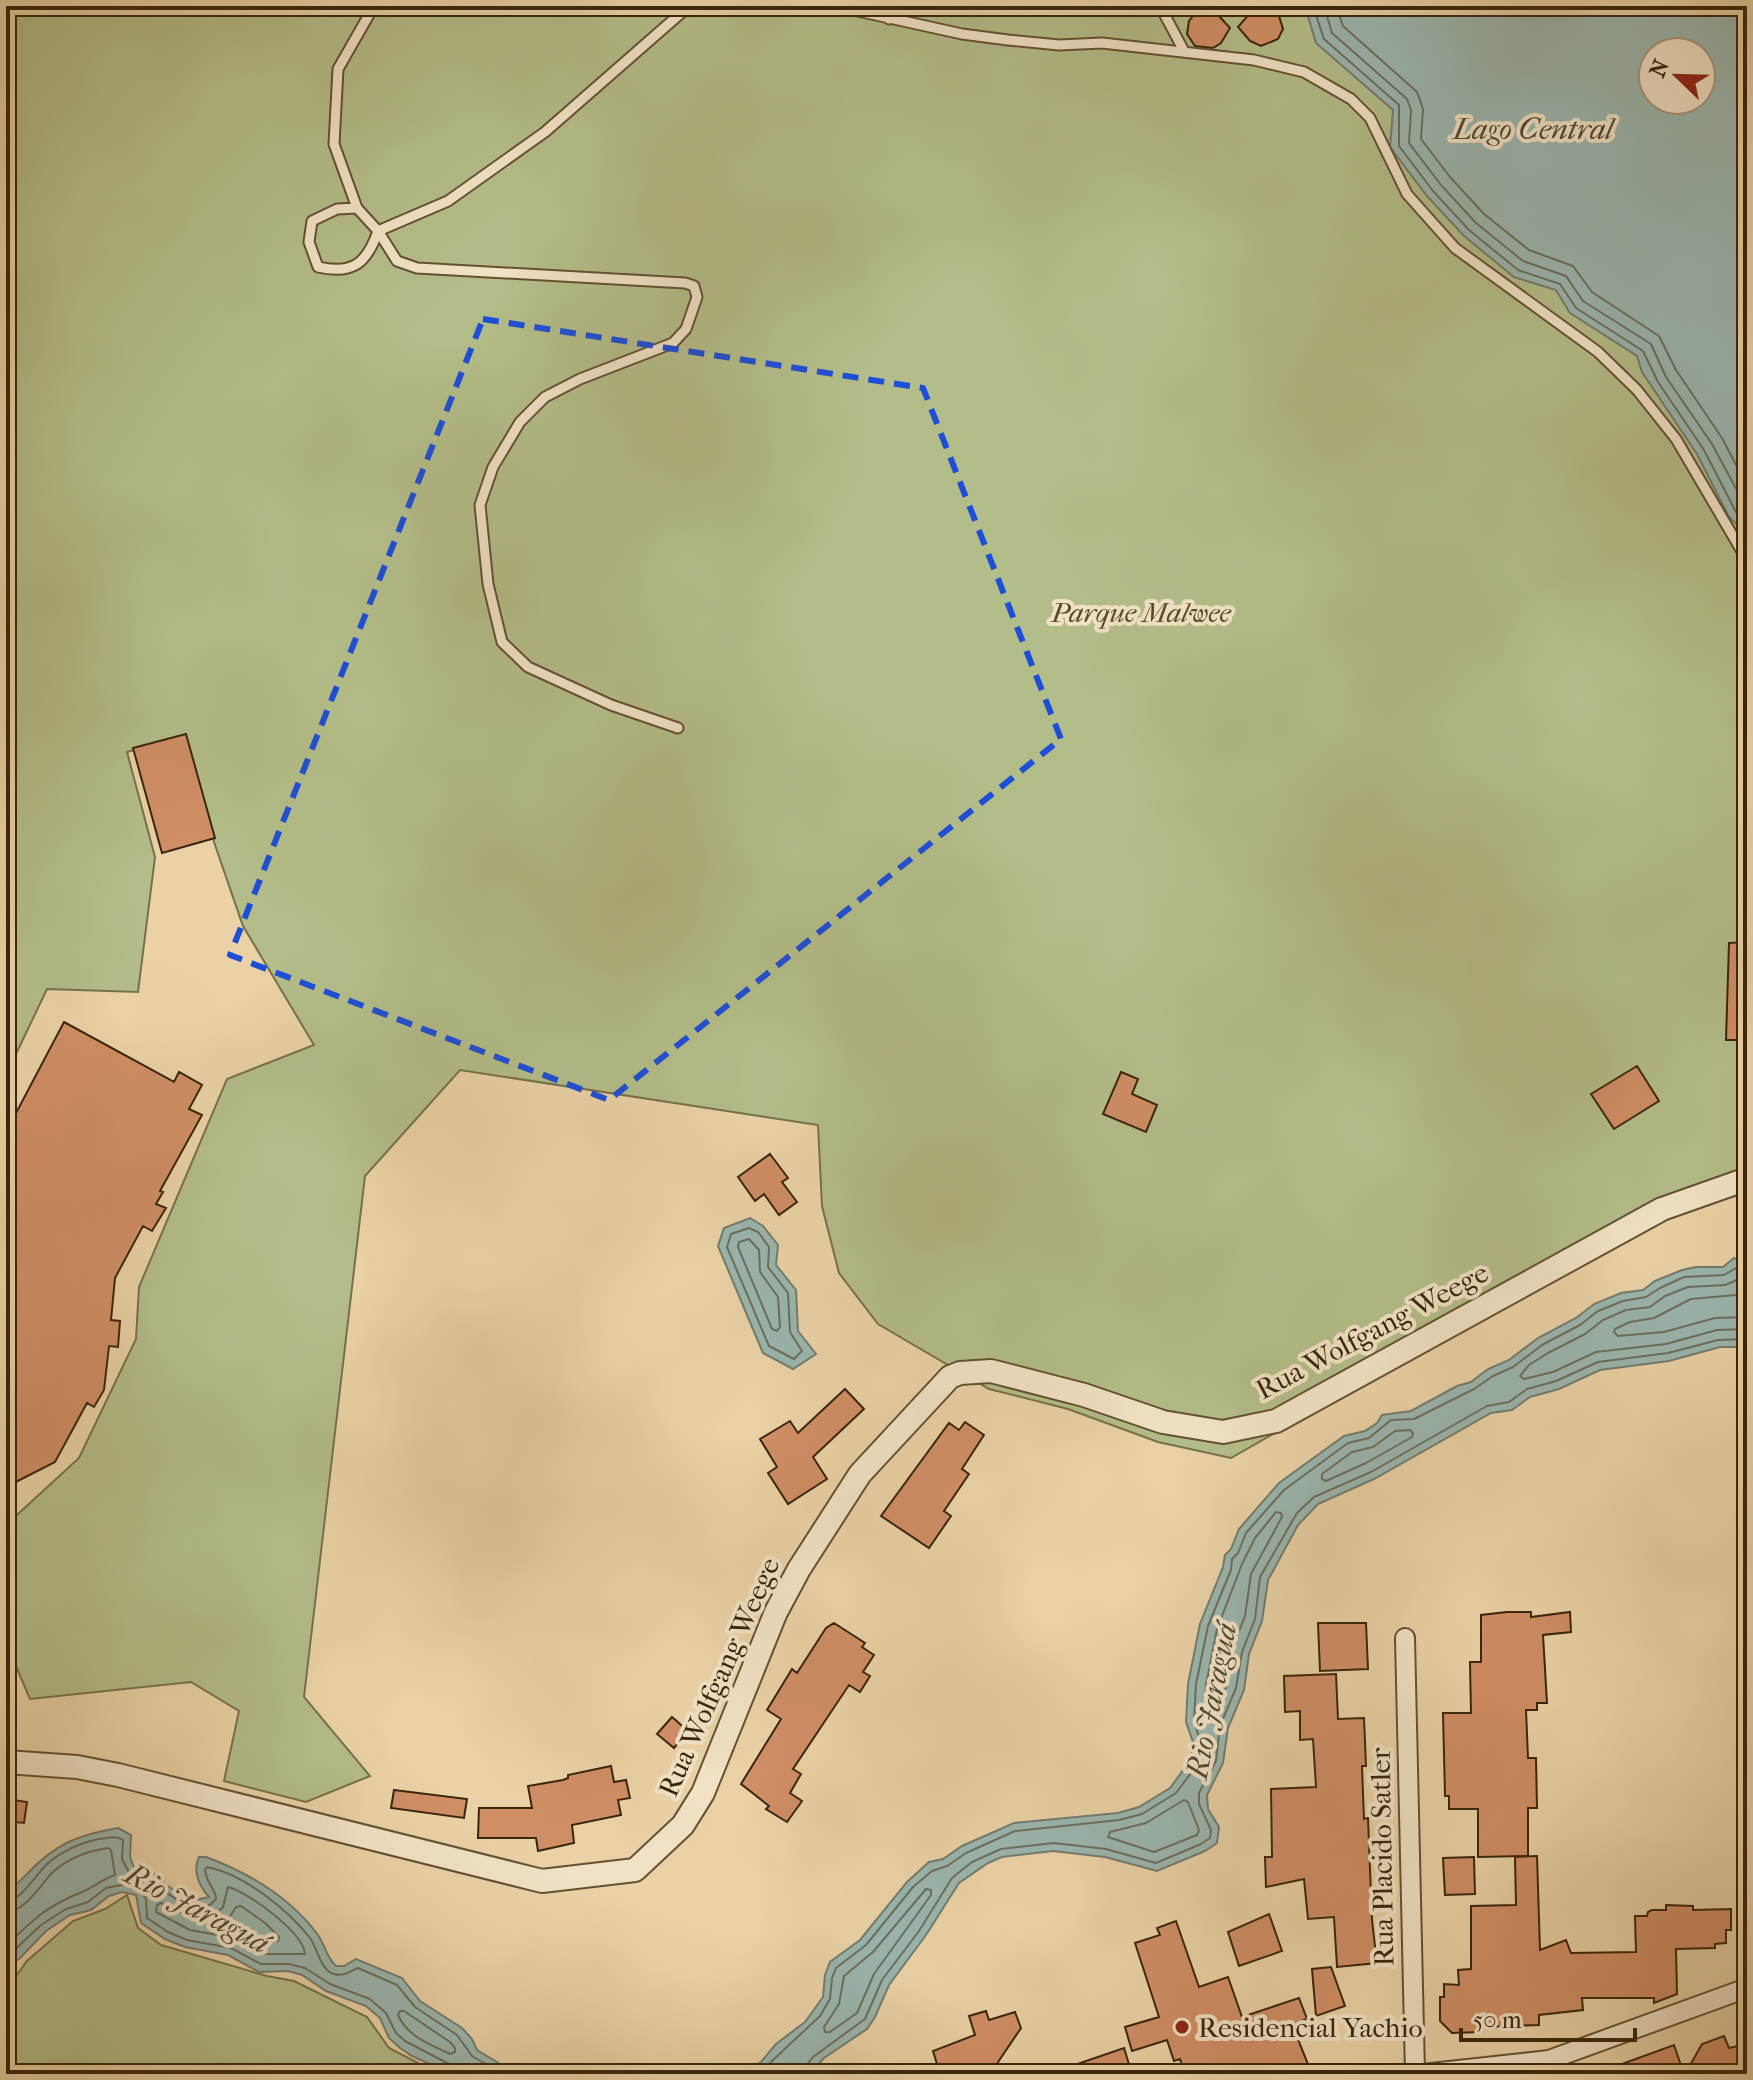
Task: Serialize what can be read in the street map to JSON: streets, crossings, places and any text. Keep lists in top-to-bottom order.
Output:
{
  "streets": {
    "street": ["Rua Wolfgang Weege", "Rua Placido Satler"]
  },
  "water": ["Lago Central", "Rio Jaraguá"],
  "parks": ["Parque Malwee"],
  "places": ["Residencial Yachio"],
  "scale_bar": "50 m",
  "north": "top left"
}
